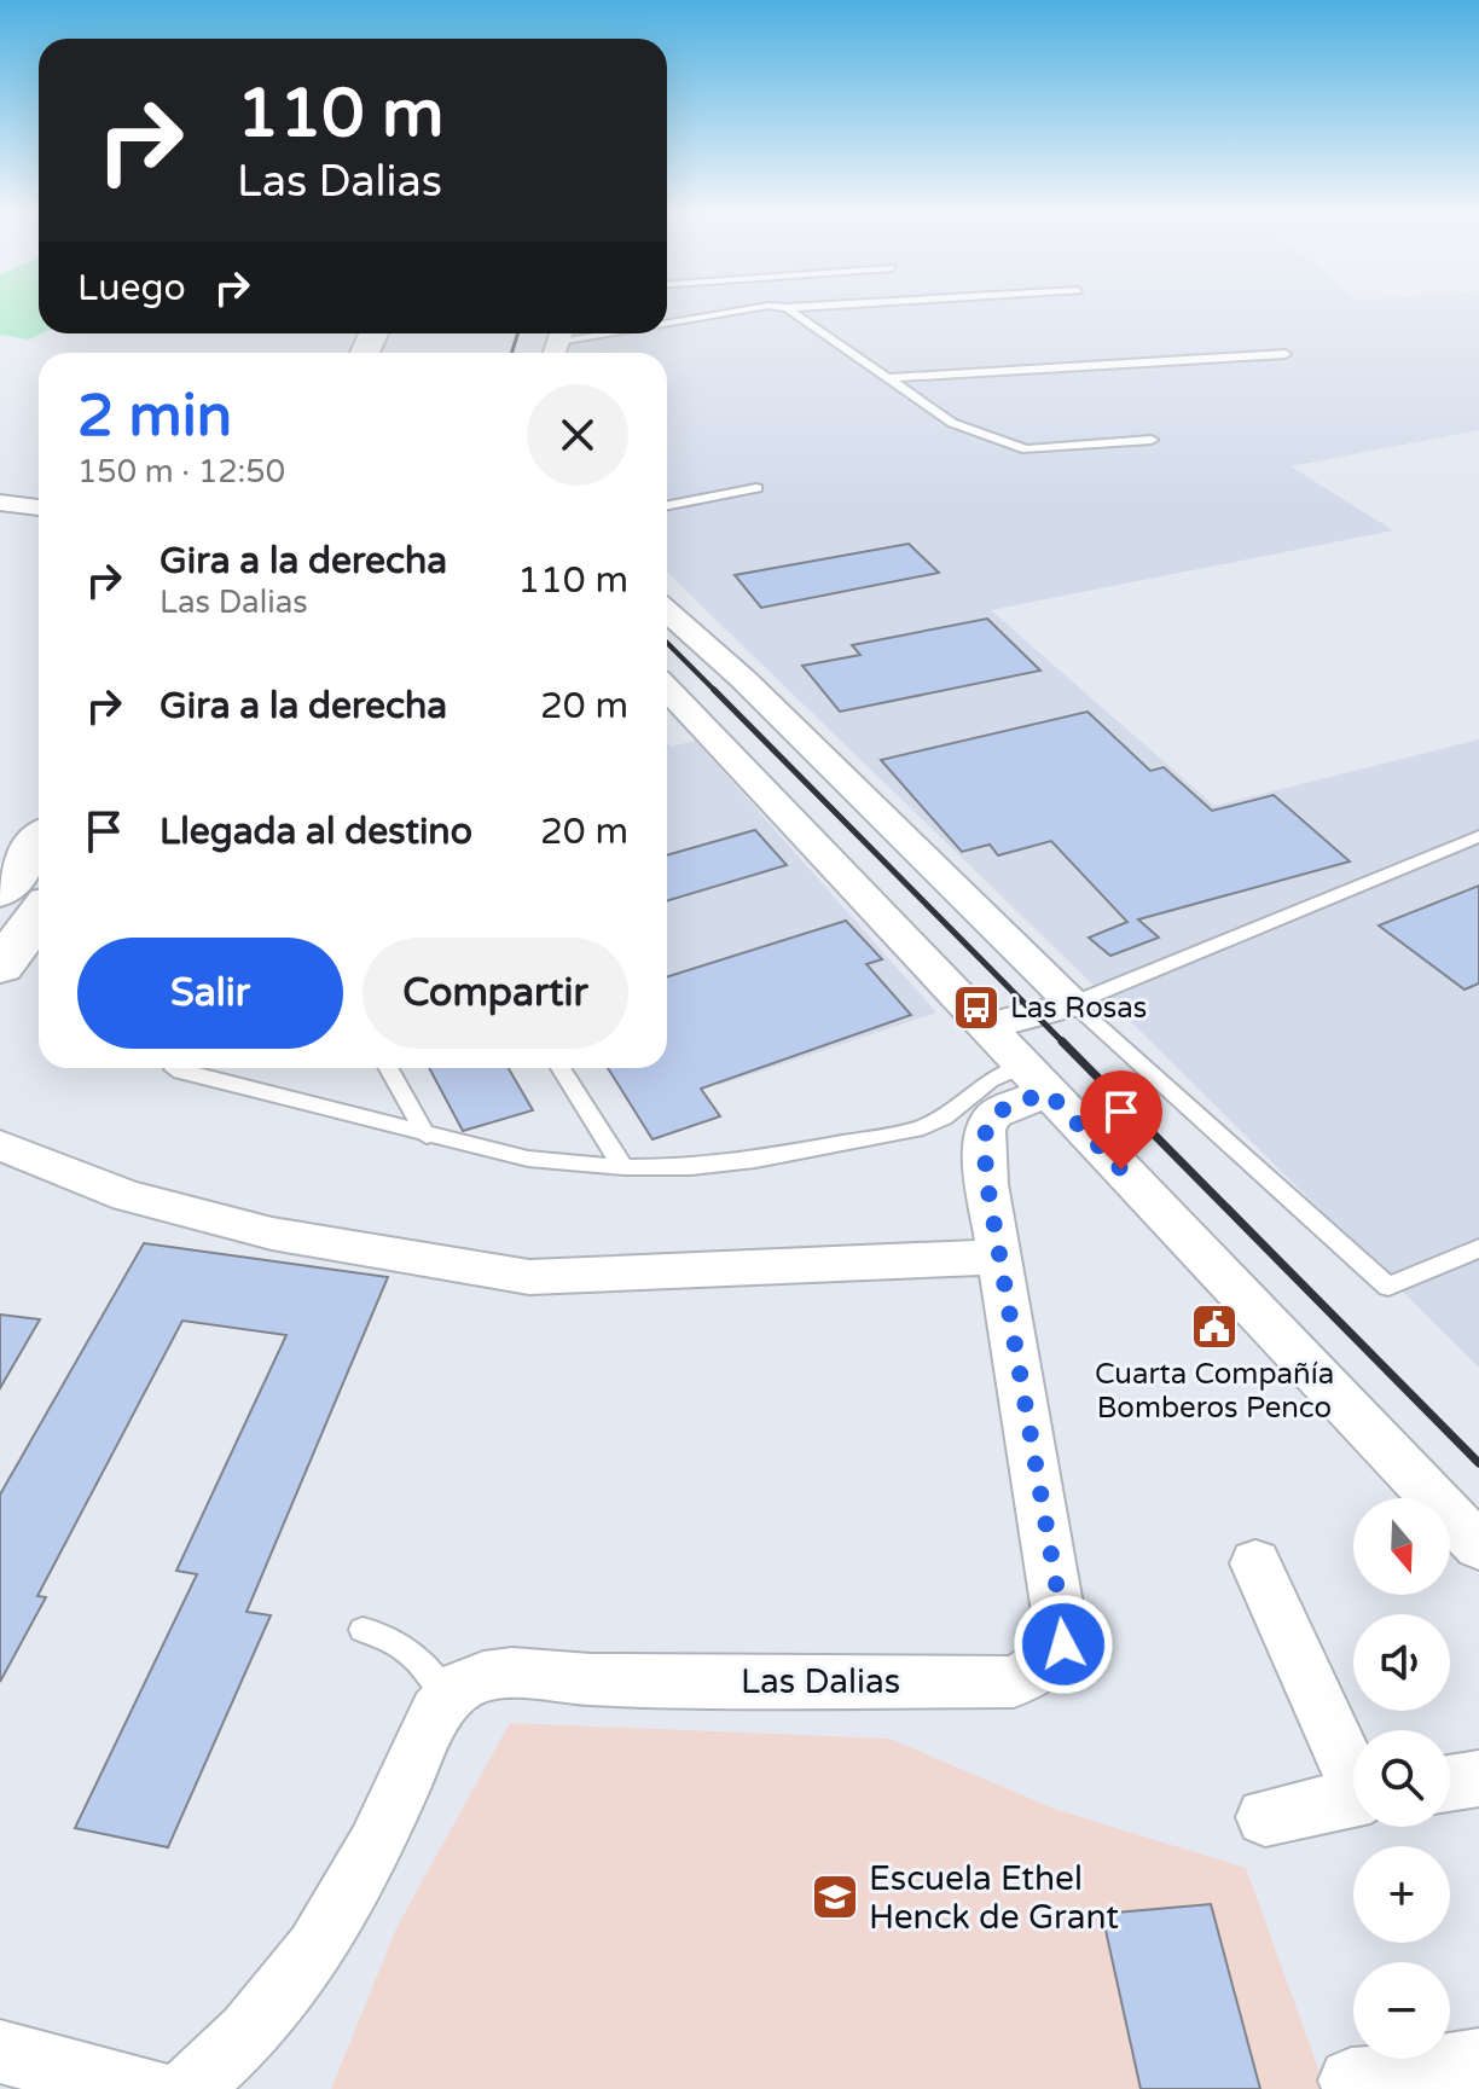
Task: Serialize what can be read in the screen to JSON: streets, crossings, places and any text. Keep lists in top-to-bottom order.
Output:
{
  "streets": {
    "street": ["Las Dalias"]
  },
  "places": {
    "bus stop": ["Las Rosas"],
    "public building": ["Cuarta Compañía Bomberos Penco"],
    "school or university": ["Escuela Ethel Henck de Grant"]
  },
  "north": "bottom",
  "page": {
    "turn": ["110 m", "Las Dalias"],
    "then": "Luego",
    "heading": ["2 min", "150 m · 12:50"],
    "list": [
      {
        "name": "Gira a la derecha",
        "note": "Las Dalias",
        "value": "110 m"
      },
      {
        "name": "Gira a la derecha",
        "value": "20 m"
      },
      {
        "name": "Llegada al destino",
        "value": "20 m"
      }
    ],
    "buttons": ["Salir", "Compartir"],
    "map_buttons": ["+", "−"]
  }
}
